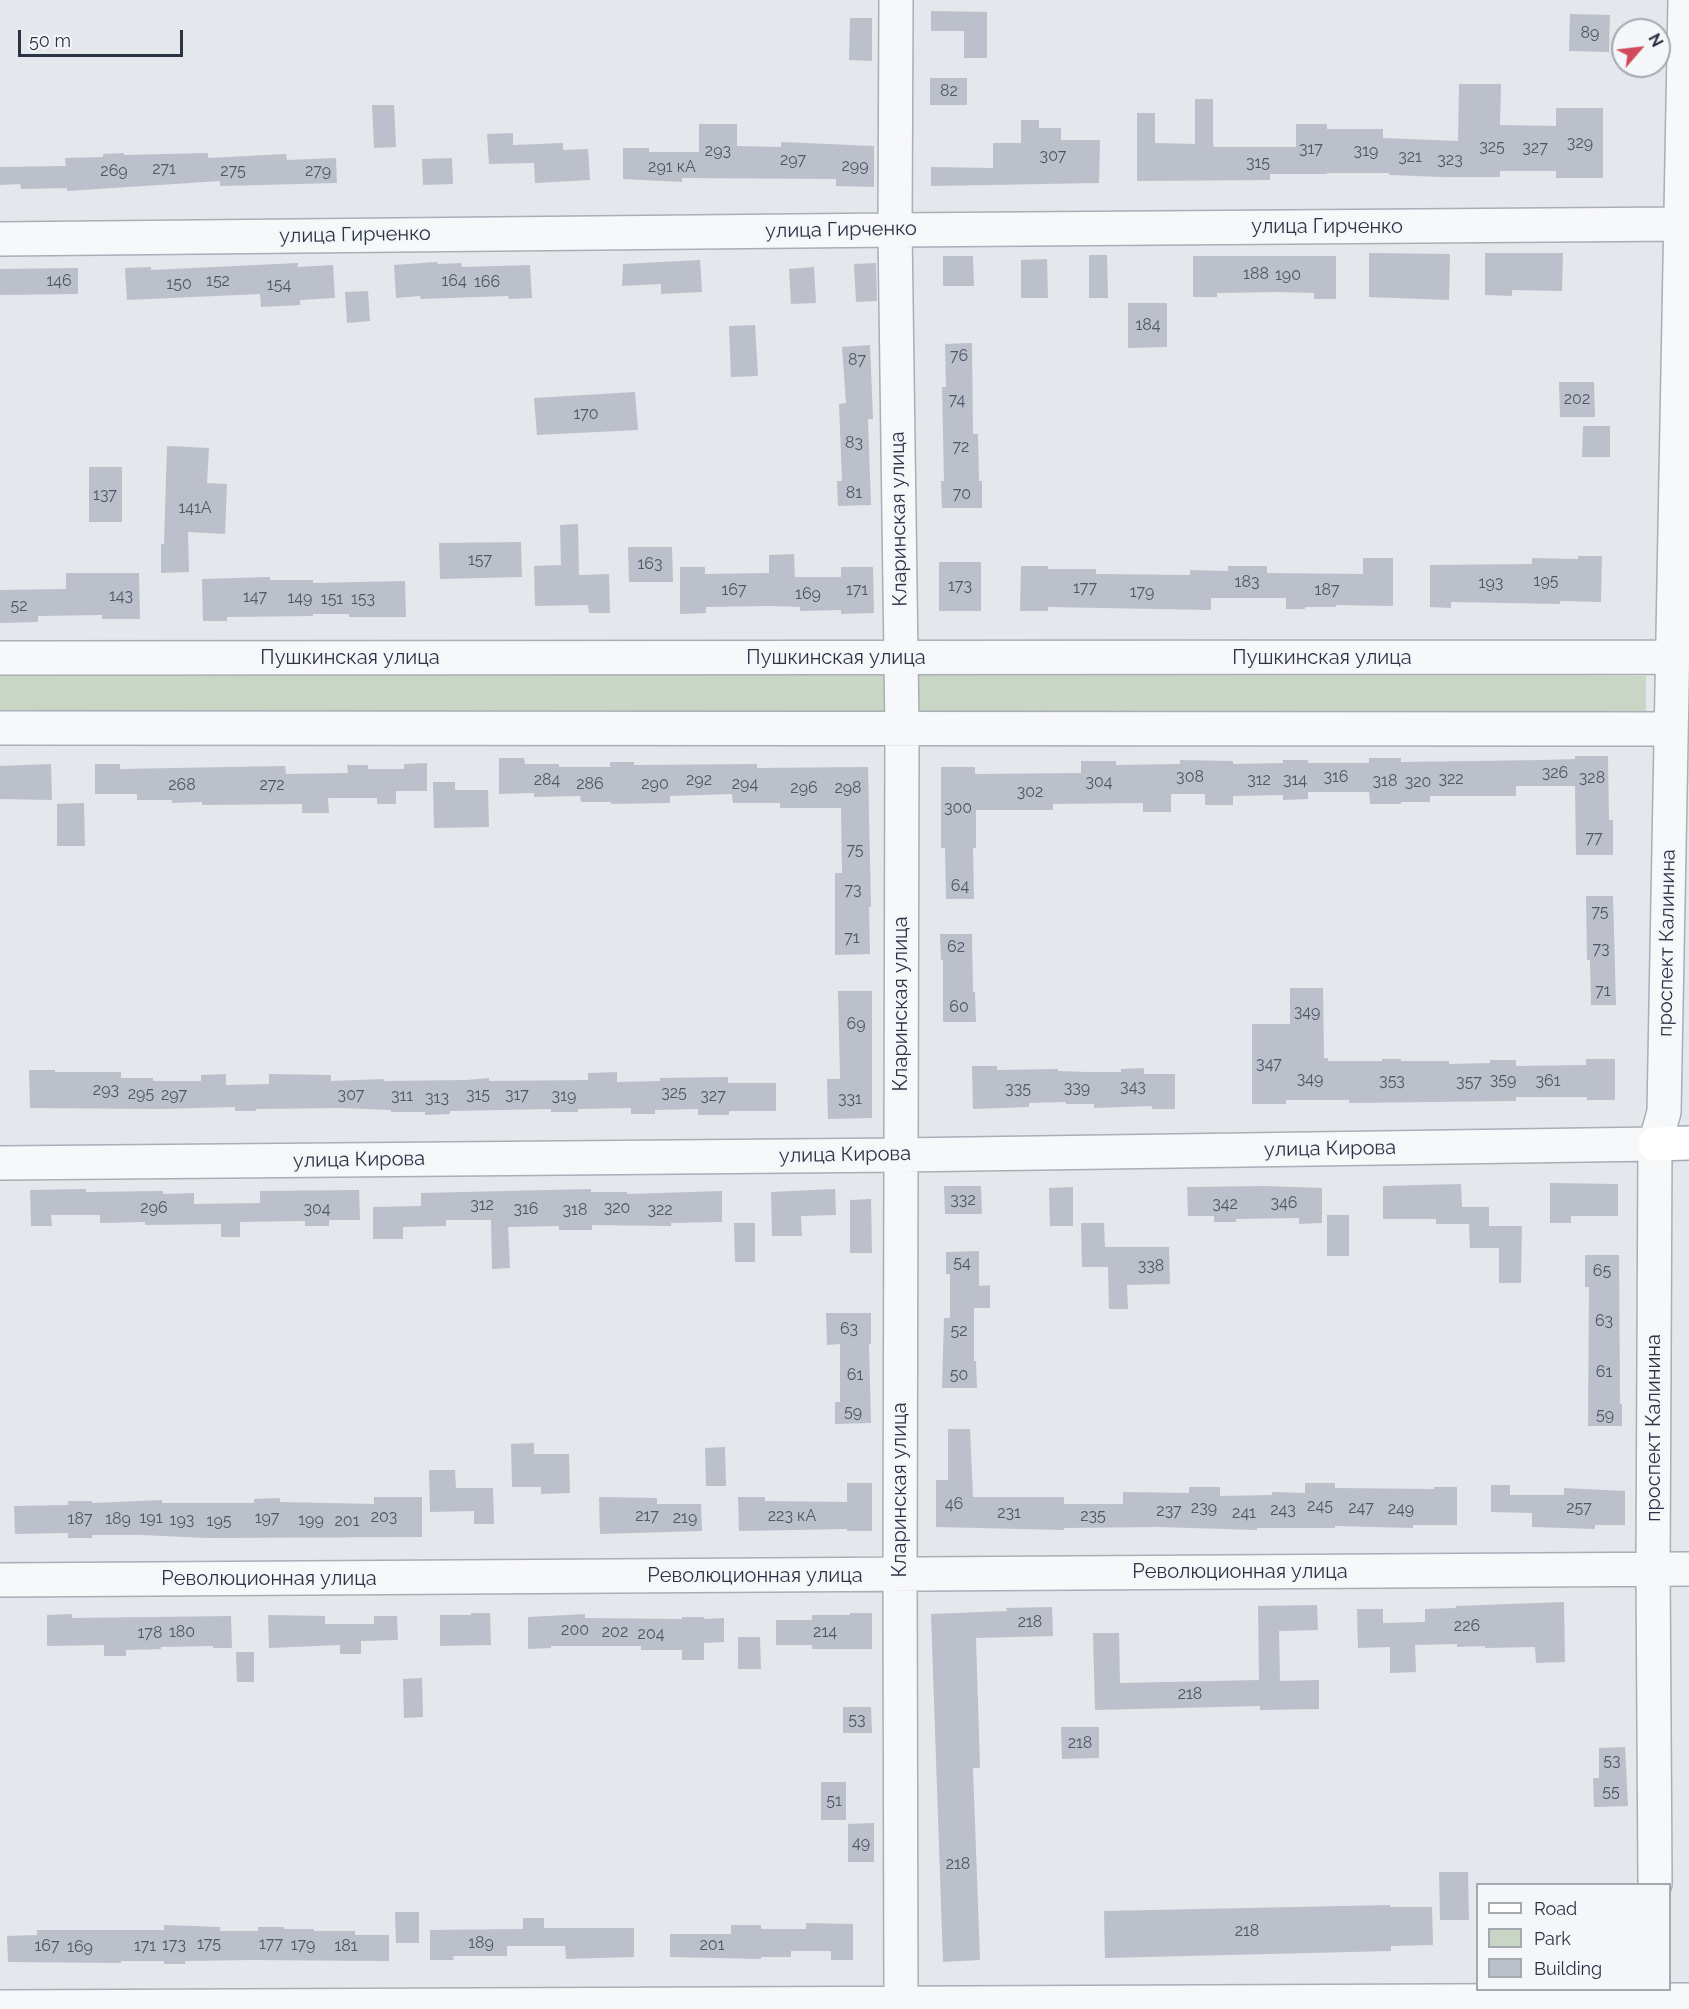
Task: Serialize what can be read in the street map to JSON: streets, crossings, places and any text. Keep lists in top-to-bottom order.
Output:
{
  "streets": {
    "main road": ["улица Кирова"],
    "street": [
      "улица Гирченко",
      "Кларинская улица",
      "Пушкинская улица",
      "проспект Калинина",
      "Революционная улица"
    ]
  },
  "crossings": [
    ["улица Гирченко", "Кларинская улица"],
    ["улица Гирченко", "проспект Калинина"],
    ["Кларинская улица", "Пушкинская улица"],
    ["Кларинская улица", "улица Кирова"],
    ["Кларинская улица", "Революционная улица"],
    ["Пушкинская улица", "проспект Калинина"],
    ["проспект Калинина", "улица Кирова"],
    ["проспект Калинина", "Революционная улица"]
  ],
  "house_numbers": [
    "89",
    "82",
    "329",
    "325",
    "327",
    "317",
    "293",
    "319",
    "307",
    "321",
    "297",
    "323",
    "315",
    "299",
    "291 кА",
    "271",
    "269",
    "275",
    "279",
    "188",
    "190",
    "146",
    "152",
    "164",
    "166",
    "150",
    "154",
    "184",
    "76",
    "87",
    "202",
    "74",
    "170",
    "83",
    "72",
    "81",
    "70",
    "137",
    "141А",
    "157",
    "163",
    "195",
    "183",
    "193",
    "173",
    "177",
    "167",
    "171",
    "187",
    "179",
    "169",
    "143",
    "147",
    "149",
    "151",
    "153",
    "52",
    "326",
    "308",
    "316",
    "328",
    "322",
    "284",
    "292",
    "312",
    "314",
    "318",
    "304",
    "320",
    "286",
    "290",
    "294",
    "268",
    "272",
    "296",
    "298",
    "302",
    "300",
    "77",
    "75",
    "64",
    "73",
    "75",
    "71",
    "62",
    "73",
    "71",
    "60",
    "349",
    "69",
    "347",
    "349",
    "359",
    "353",
    "361",
    "357",
    "343",
    "339",
    "335",
    "293",
    "325",
    "295",
    "297",
    "307",
    "315",
    "317",
    "311",
    "319",
    "327",
    "313",
    "331",
    "332",
    "346",
    "342",
    "312",
    "296",
    "320",
    "304",
    "316",
    "318",
    "322",
    "54",
    "338",
    "65",
    "63",
    "63",
    "52",
    "61",
    "61",
    "50",
    "59",
    "59",
    "46",
    "245",
    "239",
    "247",
    "257",
    "249",
    "243",
    "237",
    "231",
    "241",
    "217",
    "223 кА",
    "235",
    "203",
    "191",
    "197",
    "219",
    "187",
    "189",
    "193",
    "199",
    "195",
    "201",
    "218",
    "226",
    "200",
    "180",
    "202",
    "214",
    "178",
    "204",
    "218",
    "53",
    "218",
    "53",
    "55",
    "51",
    "49",
    "218",
    "218",
    "189",
    "175",
    "177",
    "173",
    "179",
    "201",
    "167",
    "171",
    "181",
    "169"
  ],
  "legend": ["Road", "Park", "Building"],
  "scale_bar": "50 m",
  "north": "top right"
}
